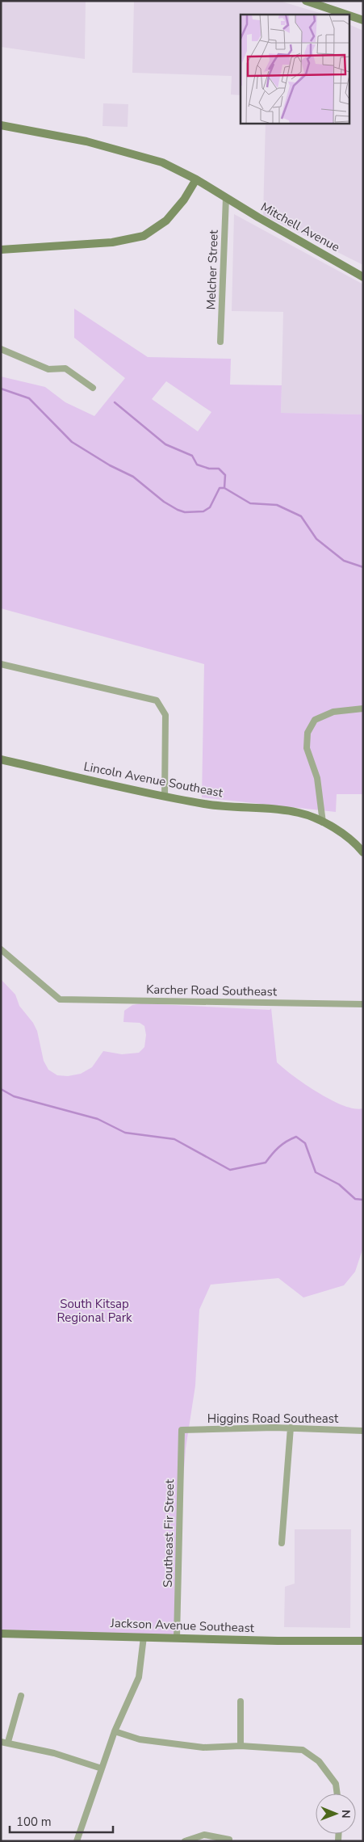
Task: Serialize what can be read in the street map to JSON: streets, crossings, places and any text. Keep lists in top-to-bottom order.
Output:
{
  "streets": {
    "street": [
      "Mitchell Avenue",
      "Melcher Street",
      "Lincoln Avenue Southeast",
      "Karcher Road Southeast",
      "Higgins Road Southeast",
      "Southeast Fir Street",
      "Jackson Avenue Southeast"
    ]
  },
  "crossings": [
    ["Mitchell Avenue", "Melcher Street"],
    ["Higgins Road Southeast", "Southeast Fir Street"],
    ["Southeast Fir Street", "Jackson Avenue Southeast"]
  ],
  "parks": ["South Kitsap Regional Park"],
  "scale_bar": "100 m",
  "north": "right"
}
